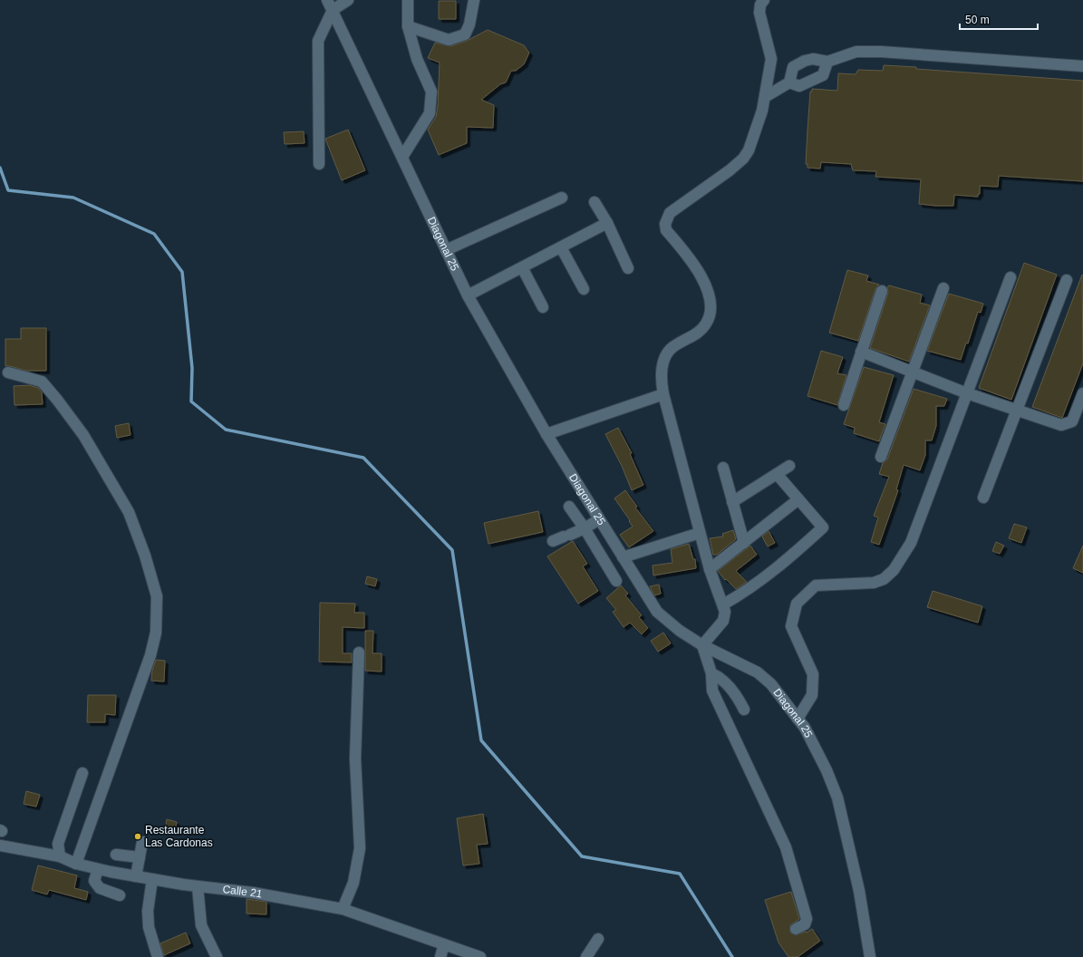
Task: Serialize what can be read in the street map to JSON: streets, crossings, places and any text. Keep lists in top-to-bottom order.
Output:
{
  "streets": {
    "street": ["Diagonal 25", "Calle 21"]
  },
  "places": ["Restaurante Las Cardonas"],
  "scale_bar": "50 m"
}
